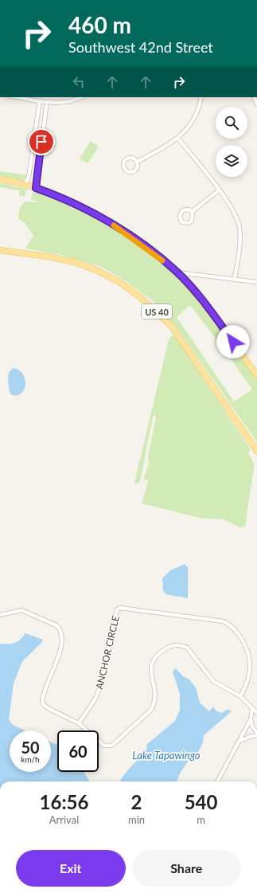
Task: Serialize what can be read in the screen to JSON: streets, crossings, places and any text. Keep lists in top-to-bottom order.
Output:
{
  "streets": {
    "main road": ["US 40"],
    "street": ["ANCHOR CIRCLE"]
  },
  "water": ["Lake Tapawingo"],
  "page": {
    "turn": ["460 m", "Southwest 42nd Street"],
    "speed": "50 km/h",
    "limit": "60",
    "eta": [
      "16:56",
      "Arrival",
      "2",
      "min",
      "540",
      "m"
    ],
    "buttons": ["Exit", "Share"]
  }
}
